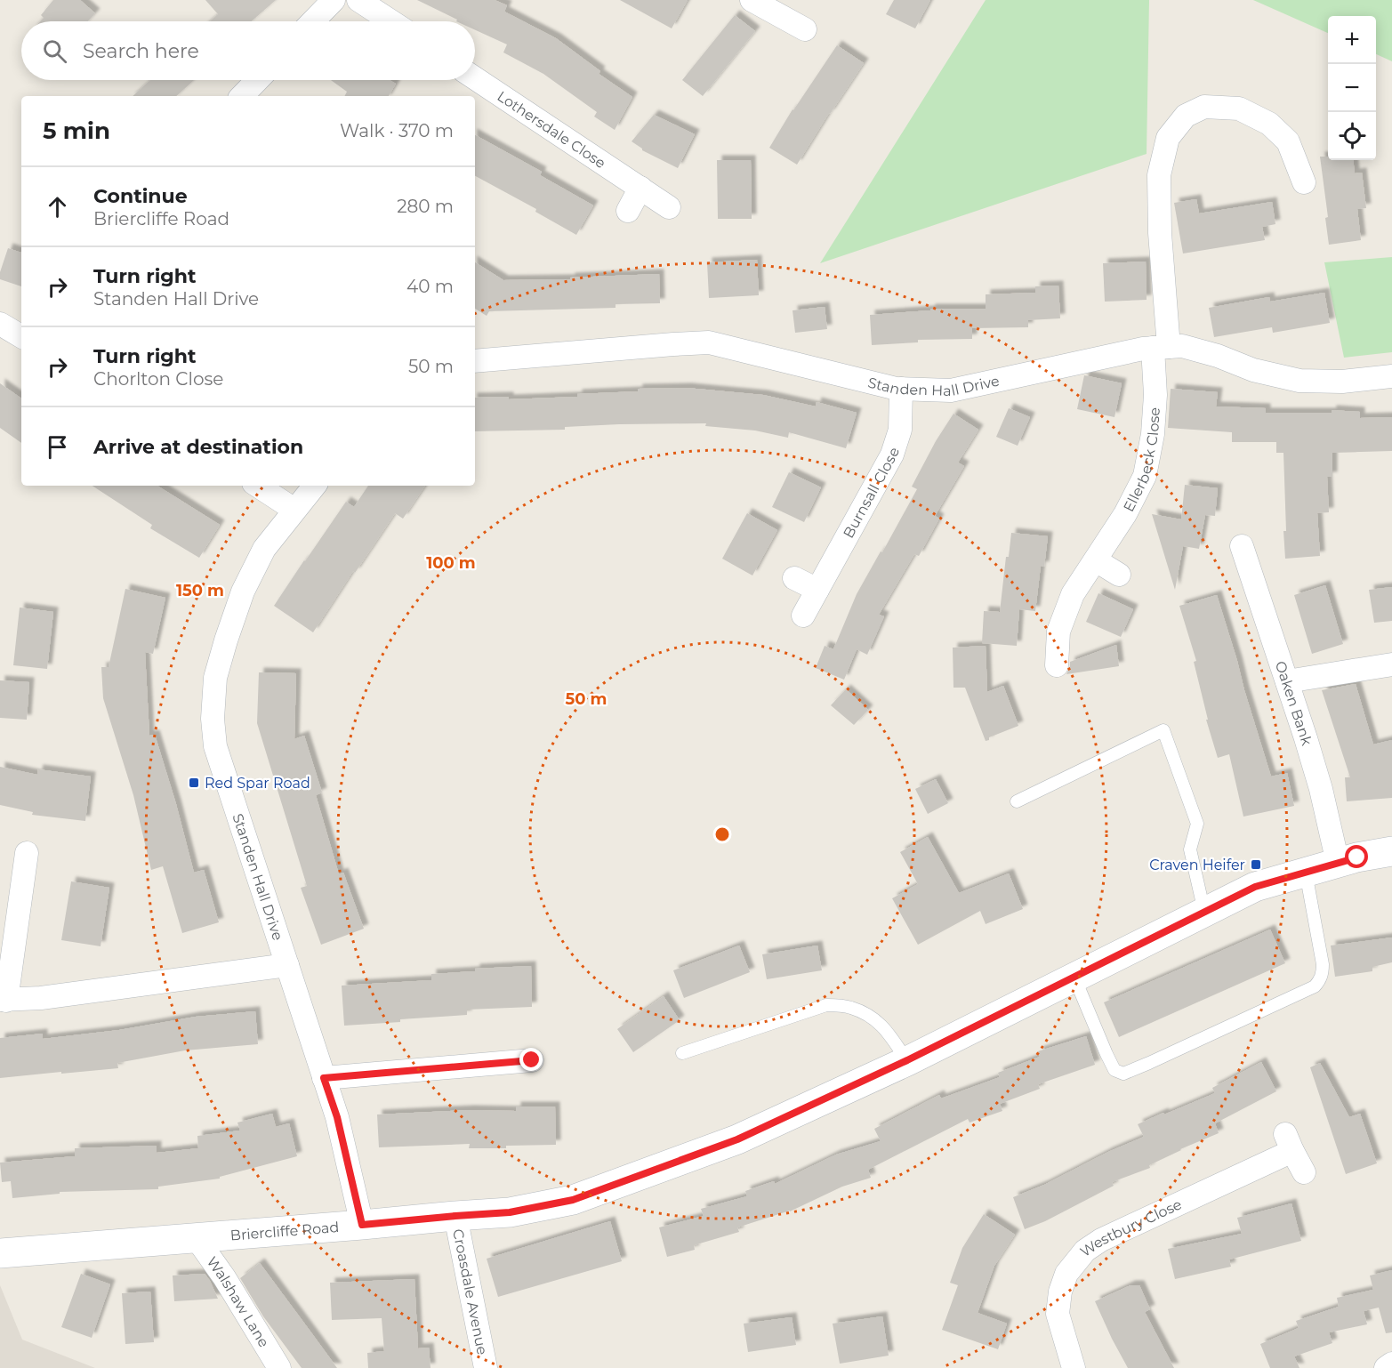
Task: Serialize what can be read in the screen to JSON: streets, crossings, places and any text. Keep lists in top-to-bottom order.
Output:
{
  "streets": {
    "street": [
      "Lothersdale Close",
      "Standen Hall Drive",
      "Ellerbeck Close",
      "Burnsall Close",
      "Oaken Bank",
      "Westbury Close",
      "Briercliffe Road",
      "Croasdale Avenue",
      "Walshaw Lane"
    ]
  },
  "crossings": [
    ["Standen Hall Drive", "Ellerbeck Close"],
    ["Standen Hall Drive", "Burnsall Close"],
    ["Standen Hall Drive", "Briercliffe Road"],
    ["Oaken Bank", "Briercliffe Road"],
    ["Briercliffe Road", "Croasdale Avenue"],
    ["Briercliffe Road", "Walshaw Lane"]
  ],
  "places": {
    "transit": ["Red Spar Road", "Craven Heifer"]
  },
  "page": {
    "map_buttons": ["+", "−"],
    "search": "Search here",
    "heading": ["5 min", "Walk · 370 m"],
    "list": [
      ["Continue", "Briercliffe Road", "280 m"],
      ["Turn right", "Standen Hall Drive", "40 m"],
      ["Turn right", "Chorlton Close", "50 m"],
      "Arrive at destination"
    ]
  },
  "rings": ["100 m", "150 m", "50 m"]
}
